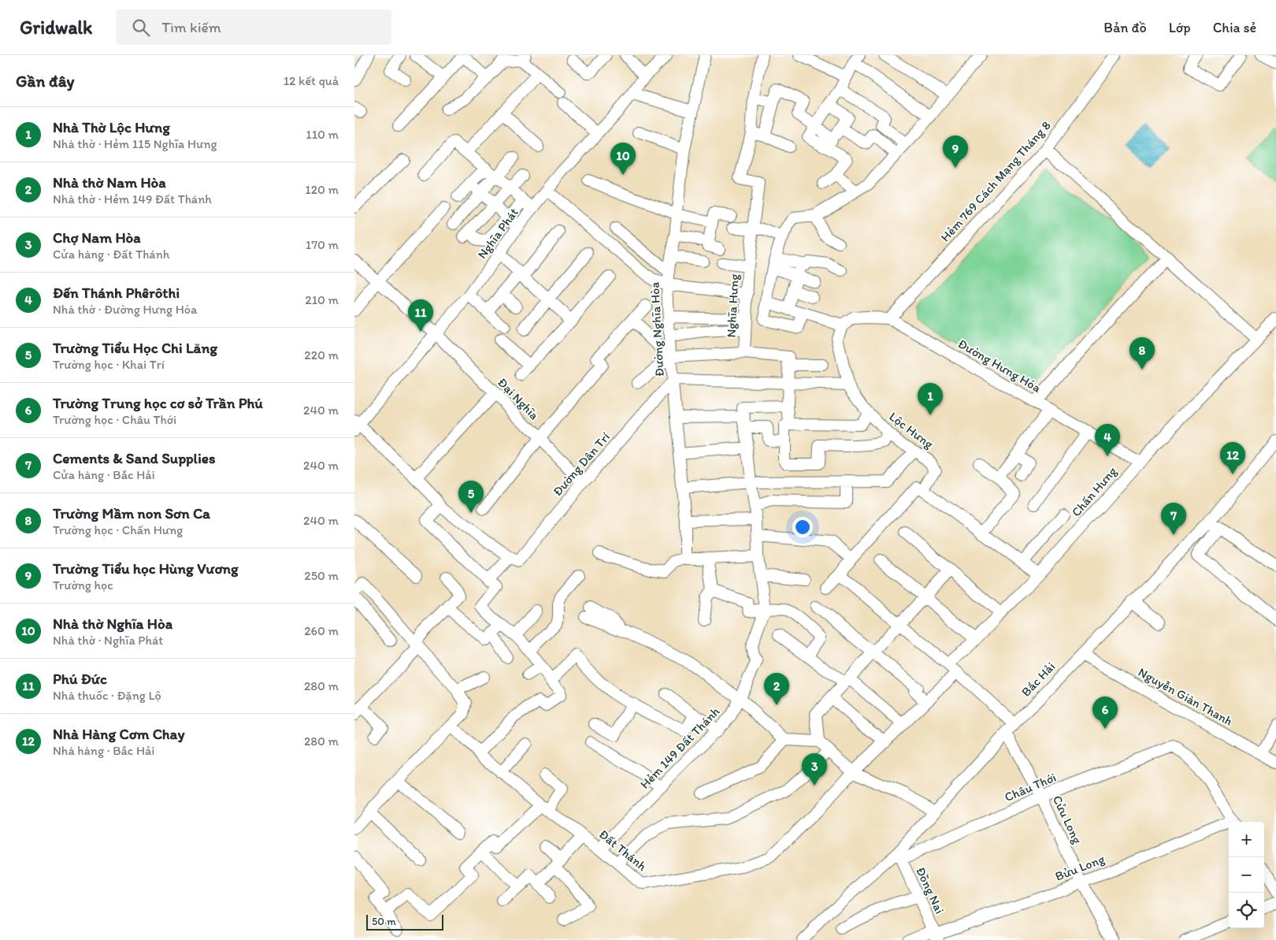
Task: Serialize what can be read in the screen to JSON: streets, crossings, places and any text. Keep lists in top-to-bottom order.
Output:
{
  "streets": {
    "street": [
      "Hẻm 769 Cách Mạng Tháng 8",
      "Nghĩa Phát",
      "Nghĩa Hưng",
      "Đường Nghĩa Hòa",
      "Đường Hưng Hóa",
      "Đại Nghĩa",
      "Lộc Hưng",
      "Đường Dân Trí",
      "Chấn Hưng",
      "Bắc Hải",
      "Nguyễn Giàn Thanh",
      "Hẻm 149 Đất Thánh",
      "Châu Thới",
      "Cửu Long",
      "Đất Thánh",
      "Bửu Long",
      "Đồng Nai"
    ]
  },
  "crossings": [
    ["Hẻm 769 Cách Mạng Tháng 8", "Đường Hưng Hóa"],
    ["Nghĩa Phát", "Đại Nghĩa"],
    ["Đường Nghĩa Hòa", "Đường Dân Trí"],
    ["Đường Hưng Hóa", "Lộc Hưng"],
    ["Đường Hưng Hóa", "Chấn Hưng"],
    ["Đại Nghĩa", "Đường Dân Trí"],
    ["Bắc Hải", "Nguyễn Giàn Thanh"],
    ["Bắc Hải", "Châu Thới"],
    ["Bắc Hải", "Cửu Long"],
    ["Bắc Hải", "Đồng Nai"],
    ["Hẻm 149 Đất Thánh", "Đất Thánh"],
    ["Châu Thới", "Cửu Long"],
    ["Châu Thới", "Đồng Nai"],
    ["Cửu Long", "Bửu Long"],
    ["Bửu Long", "Đồng Nai"]
  ],
  "scale_bar": "50 m",
  "page": {
    "header": "Gridwalk",
    "search": "Tìm kiếm",
    "nav": ["Bản đồ", "Lớp", "Chia sẻ"],
    "heading": ["Gần đây", "12 kết quả"],
    "list": [
      {
        "mark": "1",
        "name": "Nhà Thờ Lộc Hưng",
        "note": "Nhà thờ · Hẻm 115 Nghĩa Hưng",
        "value": "110 m"
      },
      {
        "mark": "2",
        "name": "Nhà thờ Nam Hòa",
        "note": "Nhà thờ · Hẻm 149 Đất Thánh",
        "value": "120 m"
      },
      {
        "mark": "3",
        "name": "Chợ Nam Hòa",
        "note": "Cửa hàng · Đất Thánh",
        "value": "170 m"
      },
      {
        "mark": "4",
        "name": "Đến Thánh Phêrôthi",
        "note": "Nhà thờ · Đường Hưng Hóa",
        "value": "210 m"
      },
      {
        "mark": "5",
        "name": "Trường Tiểu Học Chi Lăng",
        "note": "Trường học · Khai Trí",
        "value": "220 m"
      },
      {
        "mark": "6",
        "name": "Trường Trung học cơ sở Trần Phú",
        "note": "Trường học · Châu Thới",
        "value": "240 m"
      },
      {
        "mark": "7",
        "name": "Cements & Sand Supplies",
        "note": "Cửa hàng · Bắc Hải",
        "value": "240 m"
      },
      {
        "mark": "8",
        "name": "Trường Mầm non Sơn Ca",
        "note": "Trường học · Chấn Hưng",
        "value": "240 m"
      },
      {
        "mark": "9",
        "name": "Trường Tiểu học Hùng Vương",
        "note": "Trường học",
        "value": "250 m"
      },
      {
        "mark": "10",
        "name": "Nhà thờ Nghĩa Hòa",
        "note": "Nhà thờ · Nghĩa Phát",
        "value": "260 m"
      },
      {
        "mark": "11",
        "name": "Phú Đức",
        "note": "Nhà thuốc · Đặng Lộ",
        "value": "280 m"
      },
      {
        "mark": "12",
        "name": "Nhà Hàng Cơm Chay",
        "note": "Nhà hàng · Bắc Hải",
        "value": "280 m"
      }
    ],
    "pins": [
      "9",
      "10",
      "11",
      "8",
      "1",
      "4",
      "12",
      "5",
      "7",
      "2",
      "6",
      "3"
    ],
    "map_buttons": ["+", "−"],
    "scale": "50 m"
  }
}
